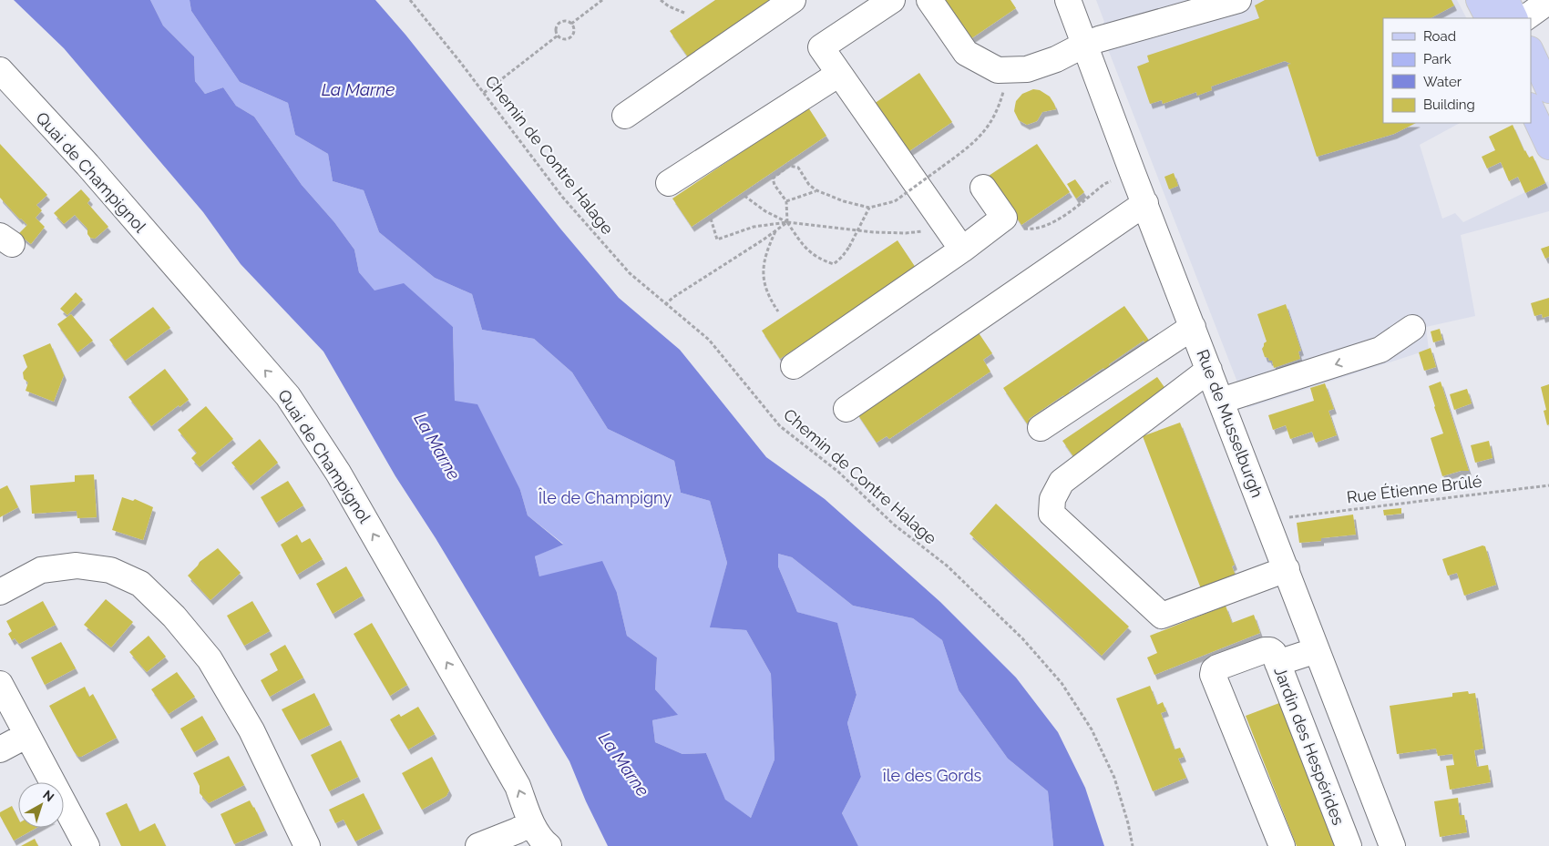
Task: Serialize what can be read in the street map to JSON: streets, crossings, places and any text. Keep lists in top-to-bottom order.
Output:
{
  "streets": {
    "street": ["Quai de Champignol", "Rue de Musselburgh", "Jardin des Hespérides"],
    "path": ["Chemin de Contre Halage", "Rue Étienne Brûlé"]
  },
  "one_way": ["Quai de Champignol"],
  "water": ["La Marne"],
  "parks": ["Île de Champigny", "île des Gords"],
  "legend": [
    "Road",
    "Park",
    "Water",
    "Building"
  ],
  "north": "top right"
}
